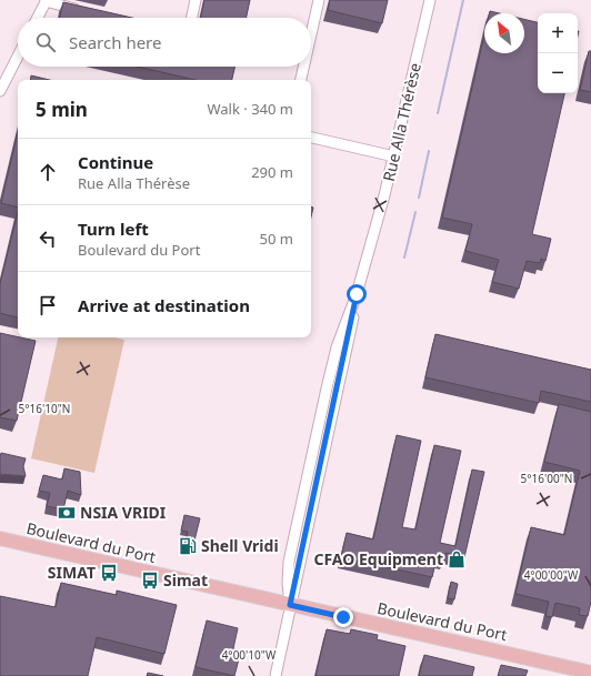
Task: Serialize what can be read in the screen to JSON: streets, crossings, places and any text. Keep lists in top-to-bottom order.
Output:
{
  "streets": {
    "main road": ["Boulevard du Port"],
    "street": ["Rue Alla Thérèse"]
  },
  "crossings": [
    ["Rue Alla Thérèse", "Boulevard du Port"]
  ],
  "places": {
    "bank": ["NSIA VRIDI"],
    "fuel station": ["Shell Vridi"],
    "shop": ["CFAO Equipment"],
    "bus stop": ["SIMAT", "Simat"]
  },
  "north": "top left",
  "page": {
    "map_buttons": ["+", "−"],
    "search": "Search here",
    "heading": ["5 min", "Walk · 340 m"],
    "list": [
      ["Continue", "Rue Alla Thérèse", "290 m"],
      ["Turn left", "Boulevard du Port", "50 m"],
      "Arrive at destination"
    ]
  },
  "coordinates": [
    "5°16'10\"N",
    "5°16'00\"N",
    "4°00'00\"W",
    "4°00'10\"W"
  ]
}
